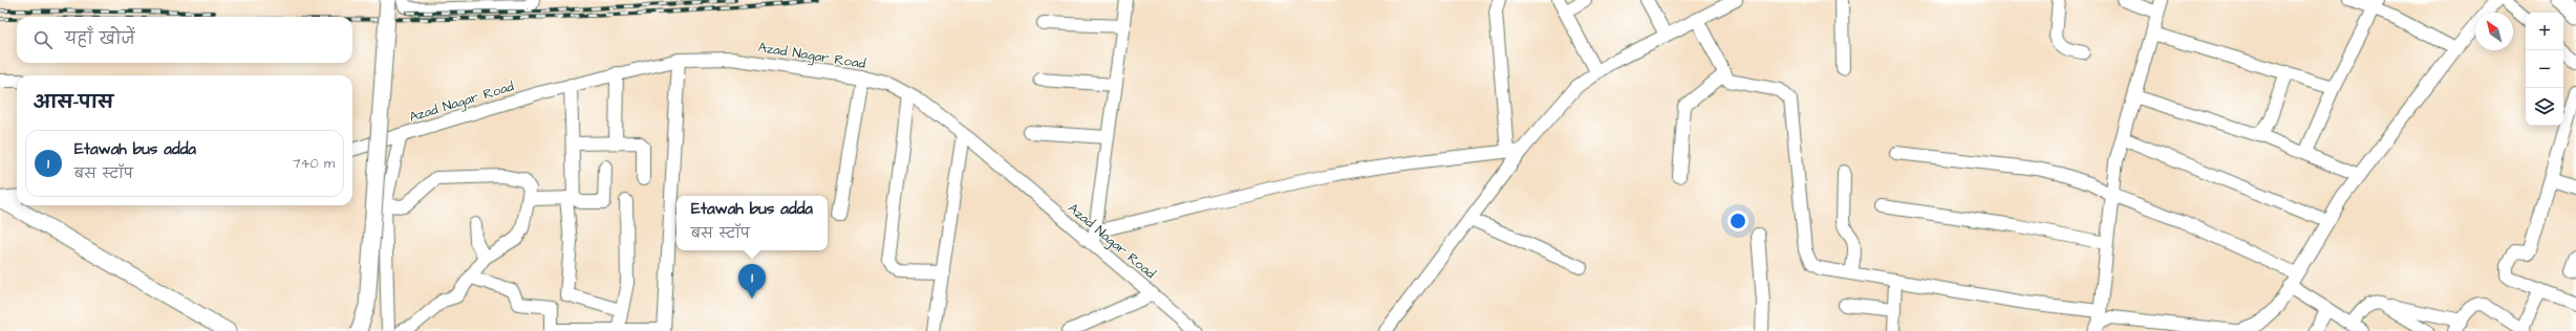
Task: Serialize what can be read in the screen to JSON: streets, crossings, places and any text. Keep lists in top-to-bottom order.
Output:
{
  "streets": {
    "street": ["Azad Nagar Road"]
  },
  "north": "top left",
  "page": {
    "map_buttons": ["+", "−"],
    "search": "यहाँ खोजें",
    "heading": "आस-पास",
    "list": [
      {
        "mark": "1",
        "name": "Etawah bus adda",
        "note": "बस स्टॉप",
        "value": "740 m"
      }
    ],
    "popup": ["Etawah bus adda", "बस स्टॉप"],
    "pins": "1"
  }
}
